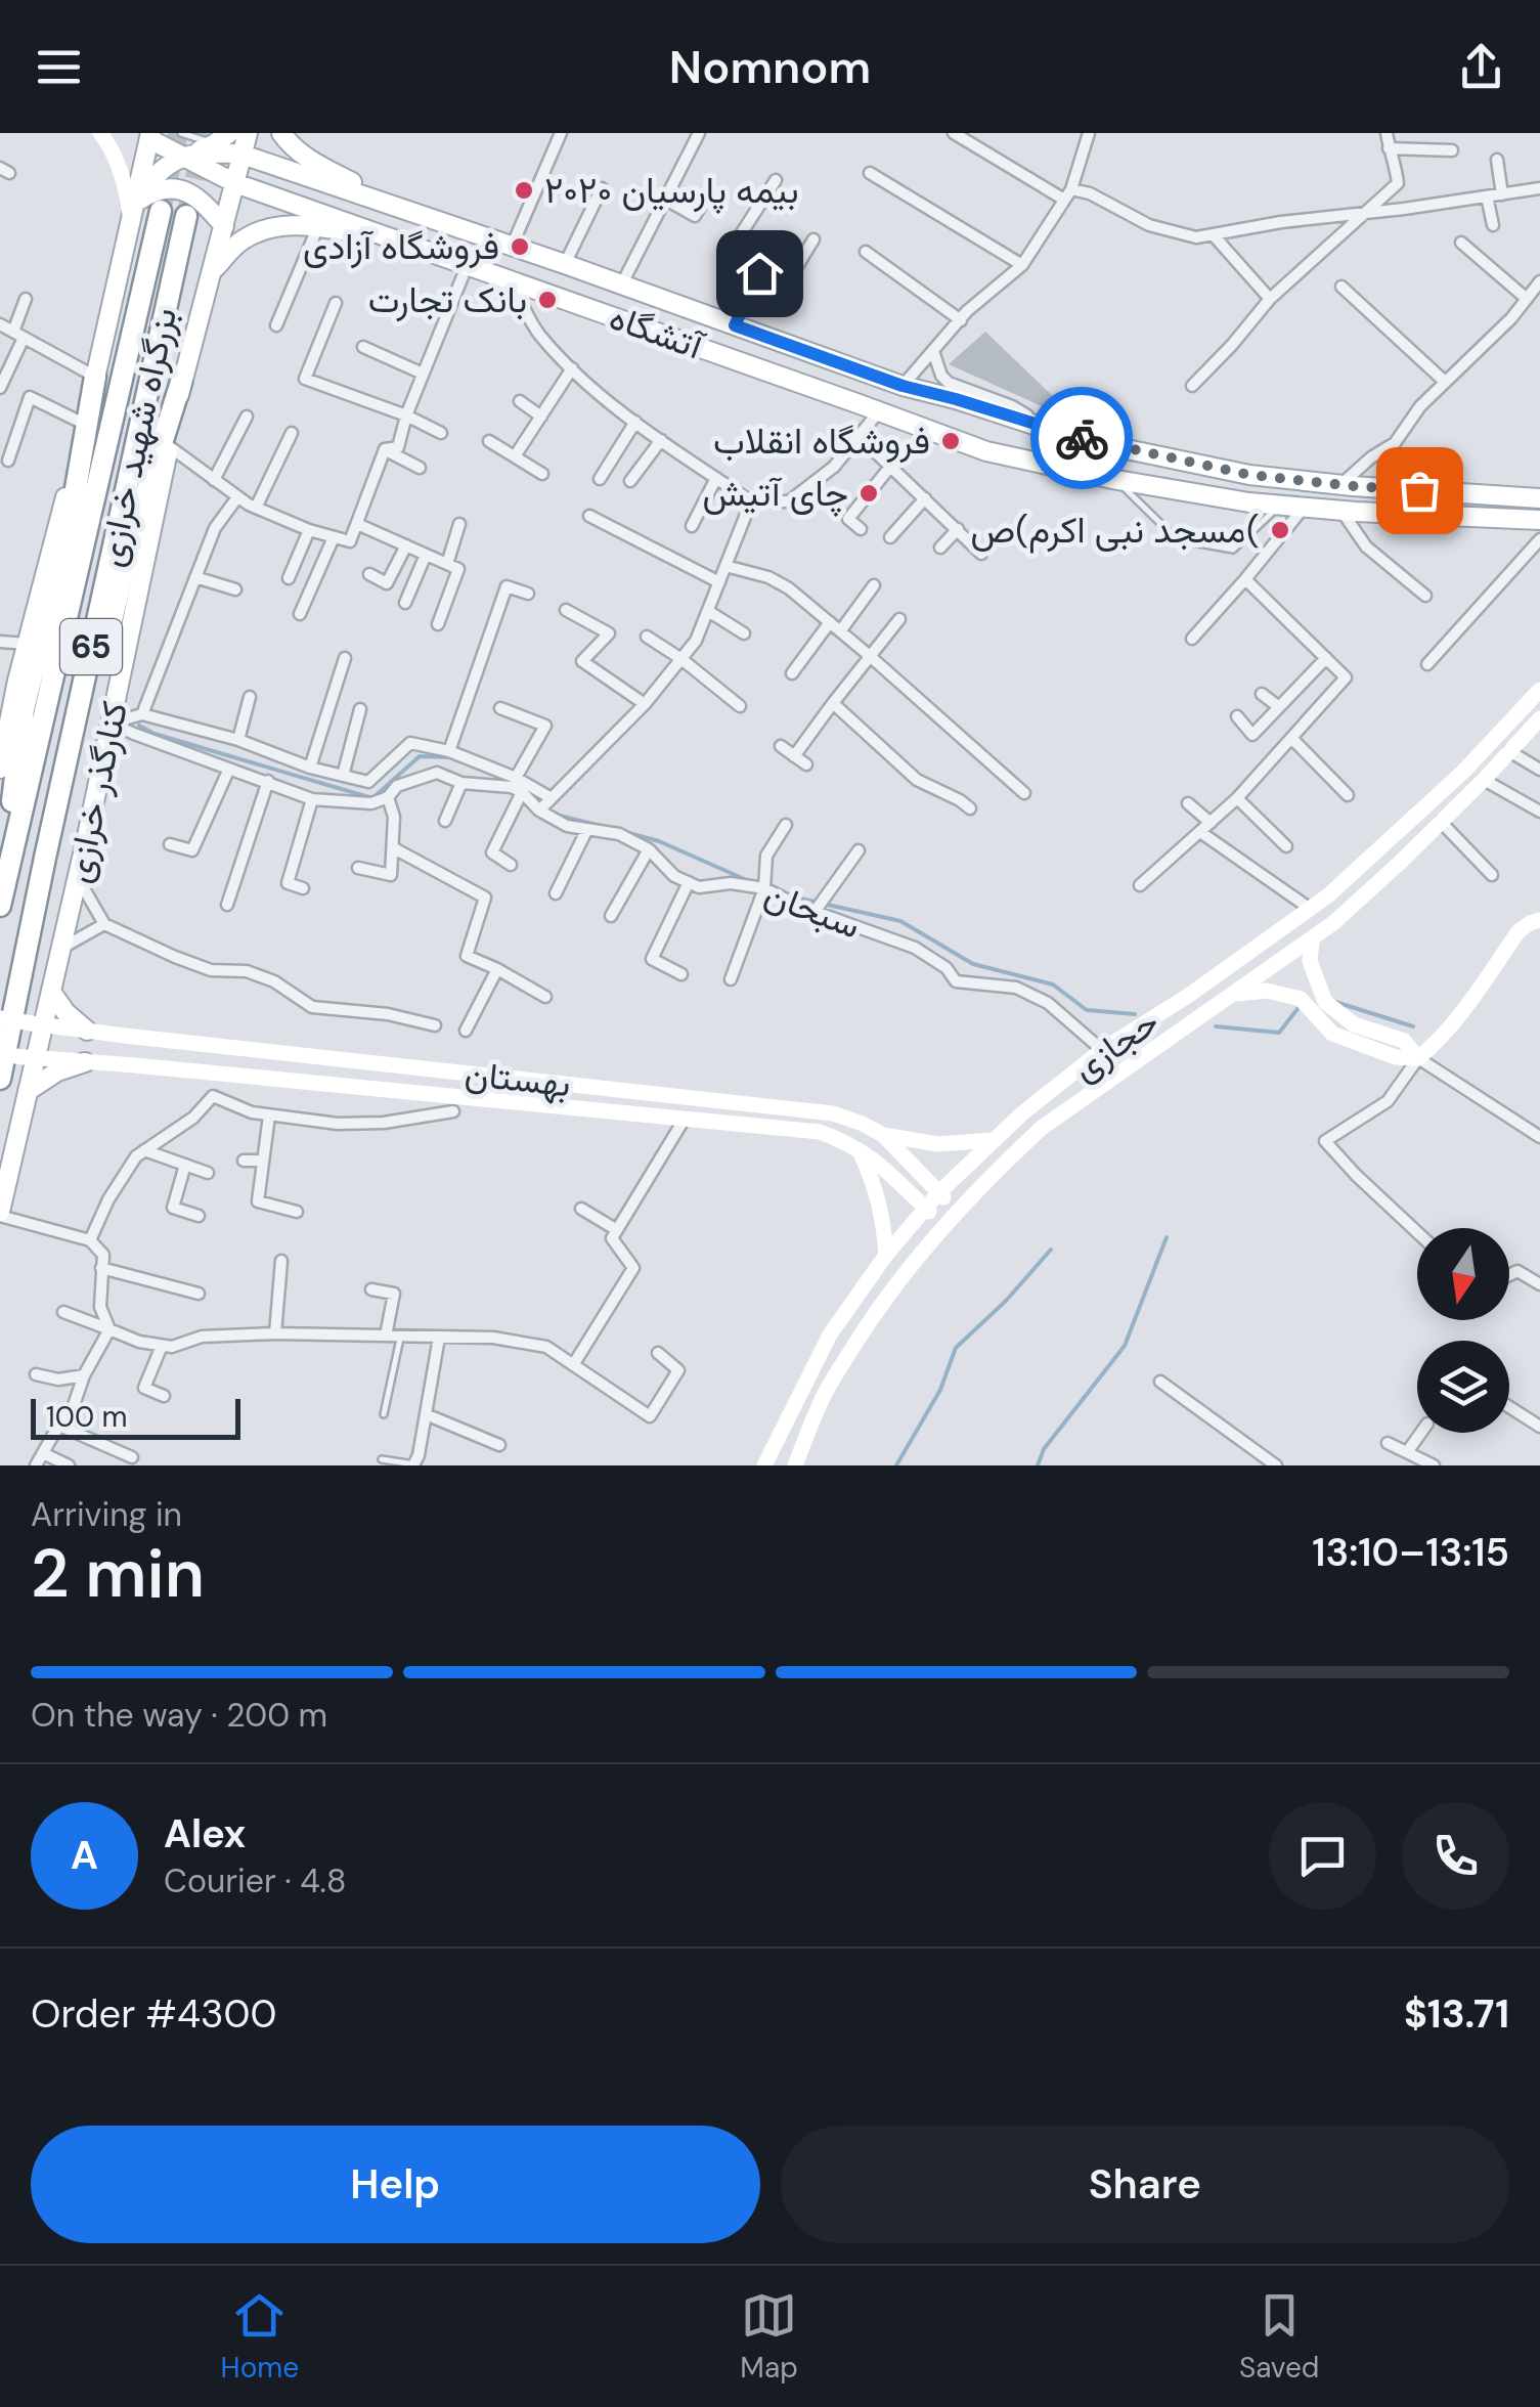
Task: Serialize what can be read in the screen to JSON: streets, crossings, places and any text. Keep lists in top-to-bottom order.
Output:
{
  "streets": {
    "highway": ["بزرگراه شهید خرازی", "65"],
    "main road": [
      "آتشگاه",
      "کنارگذر خرازی",
      "حجازی",
      "بهستان"
    ],
    "street": ["سبحان"]
  },
  "crossings": [
    ["آتشگاه", "کنارگذر خرازی"],
    ["کنارگذر خرازی", "بهستان"],
    ["سبحان", "حجازی"],
    ["حجازی", "بهستان"]
  ],
  "places": [
    "بیمه پارسیان ۲۰۲۰",
    "فروشگاه آزادی",
    "بانک تجارت",
    "فروشگاه انقلاب",
    "چای آتیش",
    "مسجد نبی اکرم)ص("
  ],
  "scale_bar": "100 m",
  "north": "bottom",
  "page": {
    "header": "Nomnom",
    "scale": "100 m",
    "heading": ["2 min", "Arriving in", "13:10–13:15"],
    "panel": [
      "Alex",
      "Courier · 4.8",
      "Order #4300",
      "$13.71"
    ],
    "bar": "On the way · 200 m",
    "round": "A",
    "buttons": ["Help", "Share"],
    "tabs": ["Home", "Map", "Saved"]
  }
}
